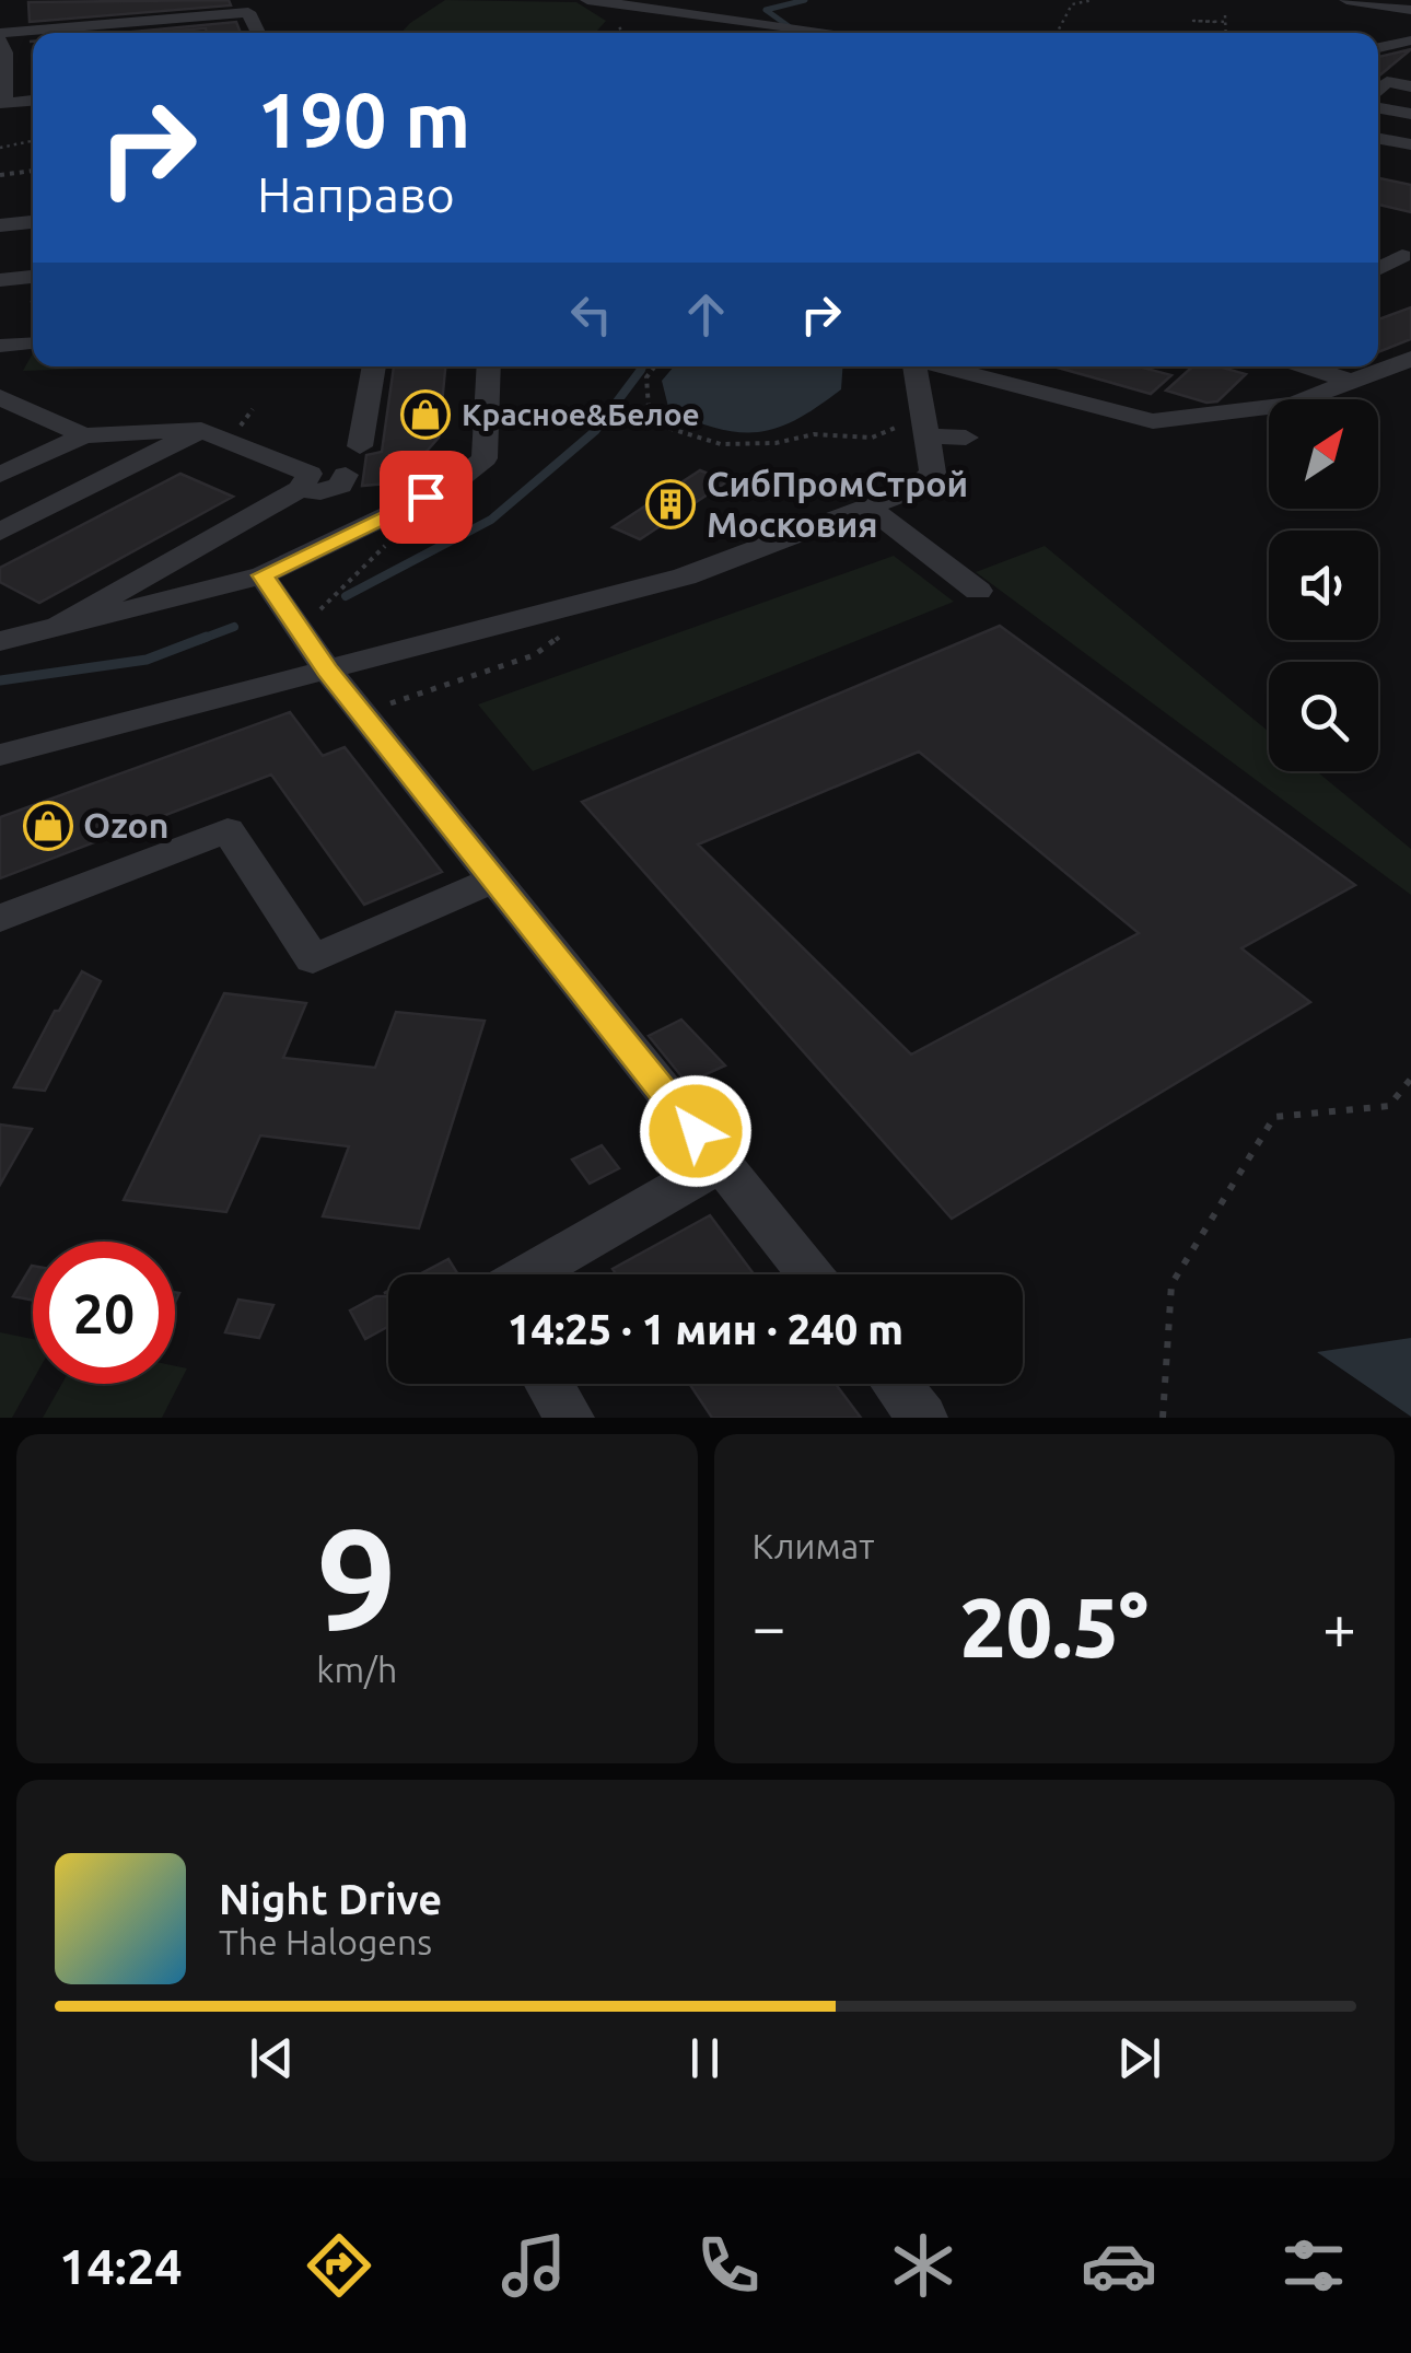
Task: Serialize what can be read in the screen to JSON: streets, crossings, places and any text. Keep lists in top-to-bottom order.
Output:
{
  "places": {
    "shop": ["Красное&Белое", "Ozon"],
    "building": ["СибПромСтрой Московия"]
  },
  "north": "top right",
  "page": {
    "turn": ["190 m", "Направо"],
    "limit": "20",
    "trip": "14:25 · 1 мин · 240 m",
    "tile": [
      ["9", "km/h"],
      "Климат"
    ],
    "heat": ["−", "20.5°", "+"],
    "song": ["Night Drive", "The Halogens"],
    "tabs": "14:24"
  }
}
